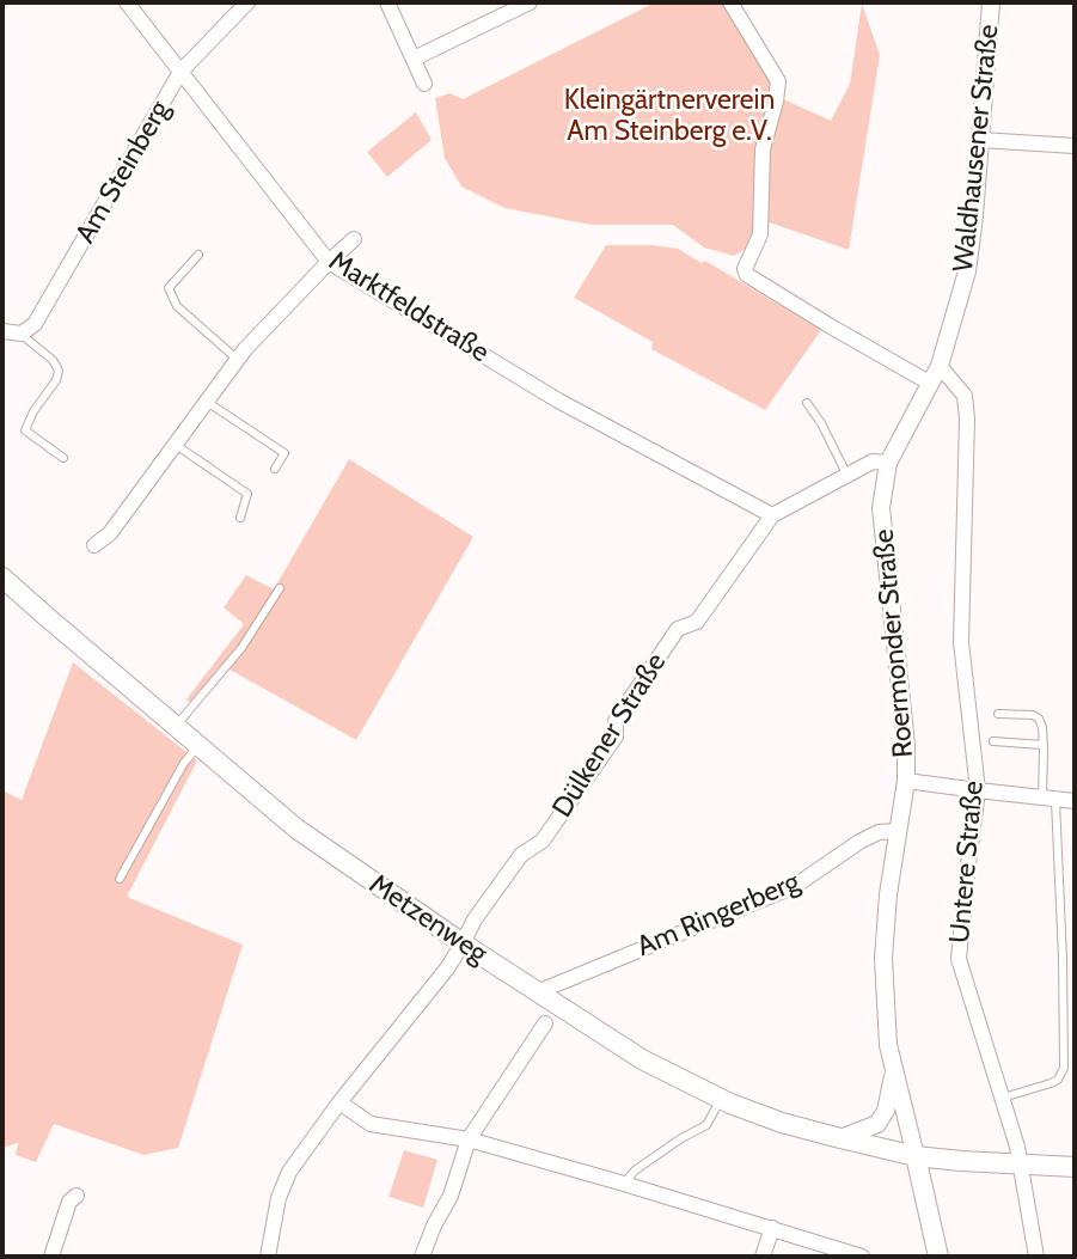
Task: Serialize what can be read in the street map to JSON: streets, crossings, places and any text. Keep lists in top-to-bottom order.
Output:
{
  "streets": {
    "main road": ["Roermonder Straße", "Metzenweg"],
    "street": [
      "Waldhausener Straße",
      "Am Steinberg",
      "Marktfeldstraße",
      "Dülkener Straße",
      "Untere Straße",
      "Am Ringerberg"
    ]
  },
  "crossings": [
    ["Waldhausener Straße", "Roermonder Straße"],
    ["Waldhausener Straße", "Untere Straße"],
    ["Am Steinberg", "Marktfeldstraße"],
    ["Marktfeldstraße", "Dülkener Straße"],
    ["Roermonder Straße", "Dülkener Straße"],
    ["Roermonder Straße", "Am Ringerberg"],
    ["Roermonder Straße", "Metzenweg"],
    ["Dülkener Straße", "Metzenweg"],
    ["Untere Straße", "Metzenweg"],
    ["Am Ringerberg", "Metzenweg"]
  ],
  "parks": ["Kleingärtnerverein Am Steinberg e.V."]
}
